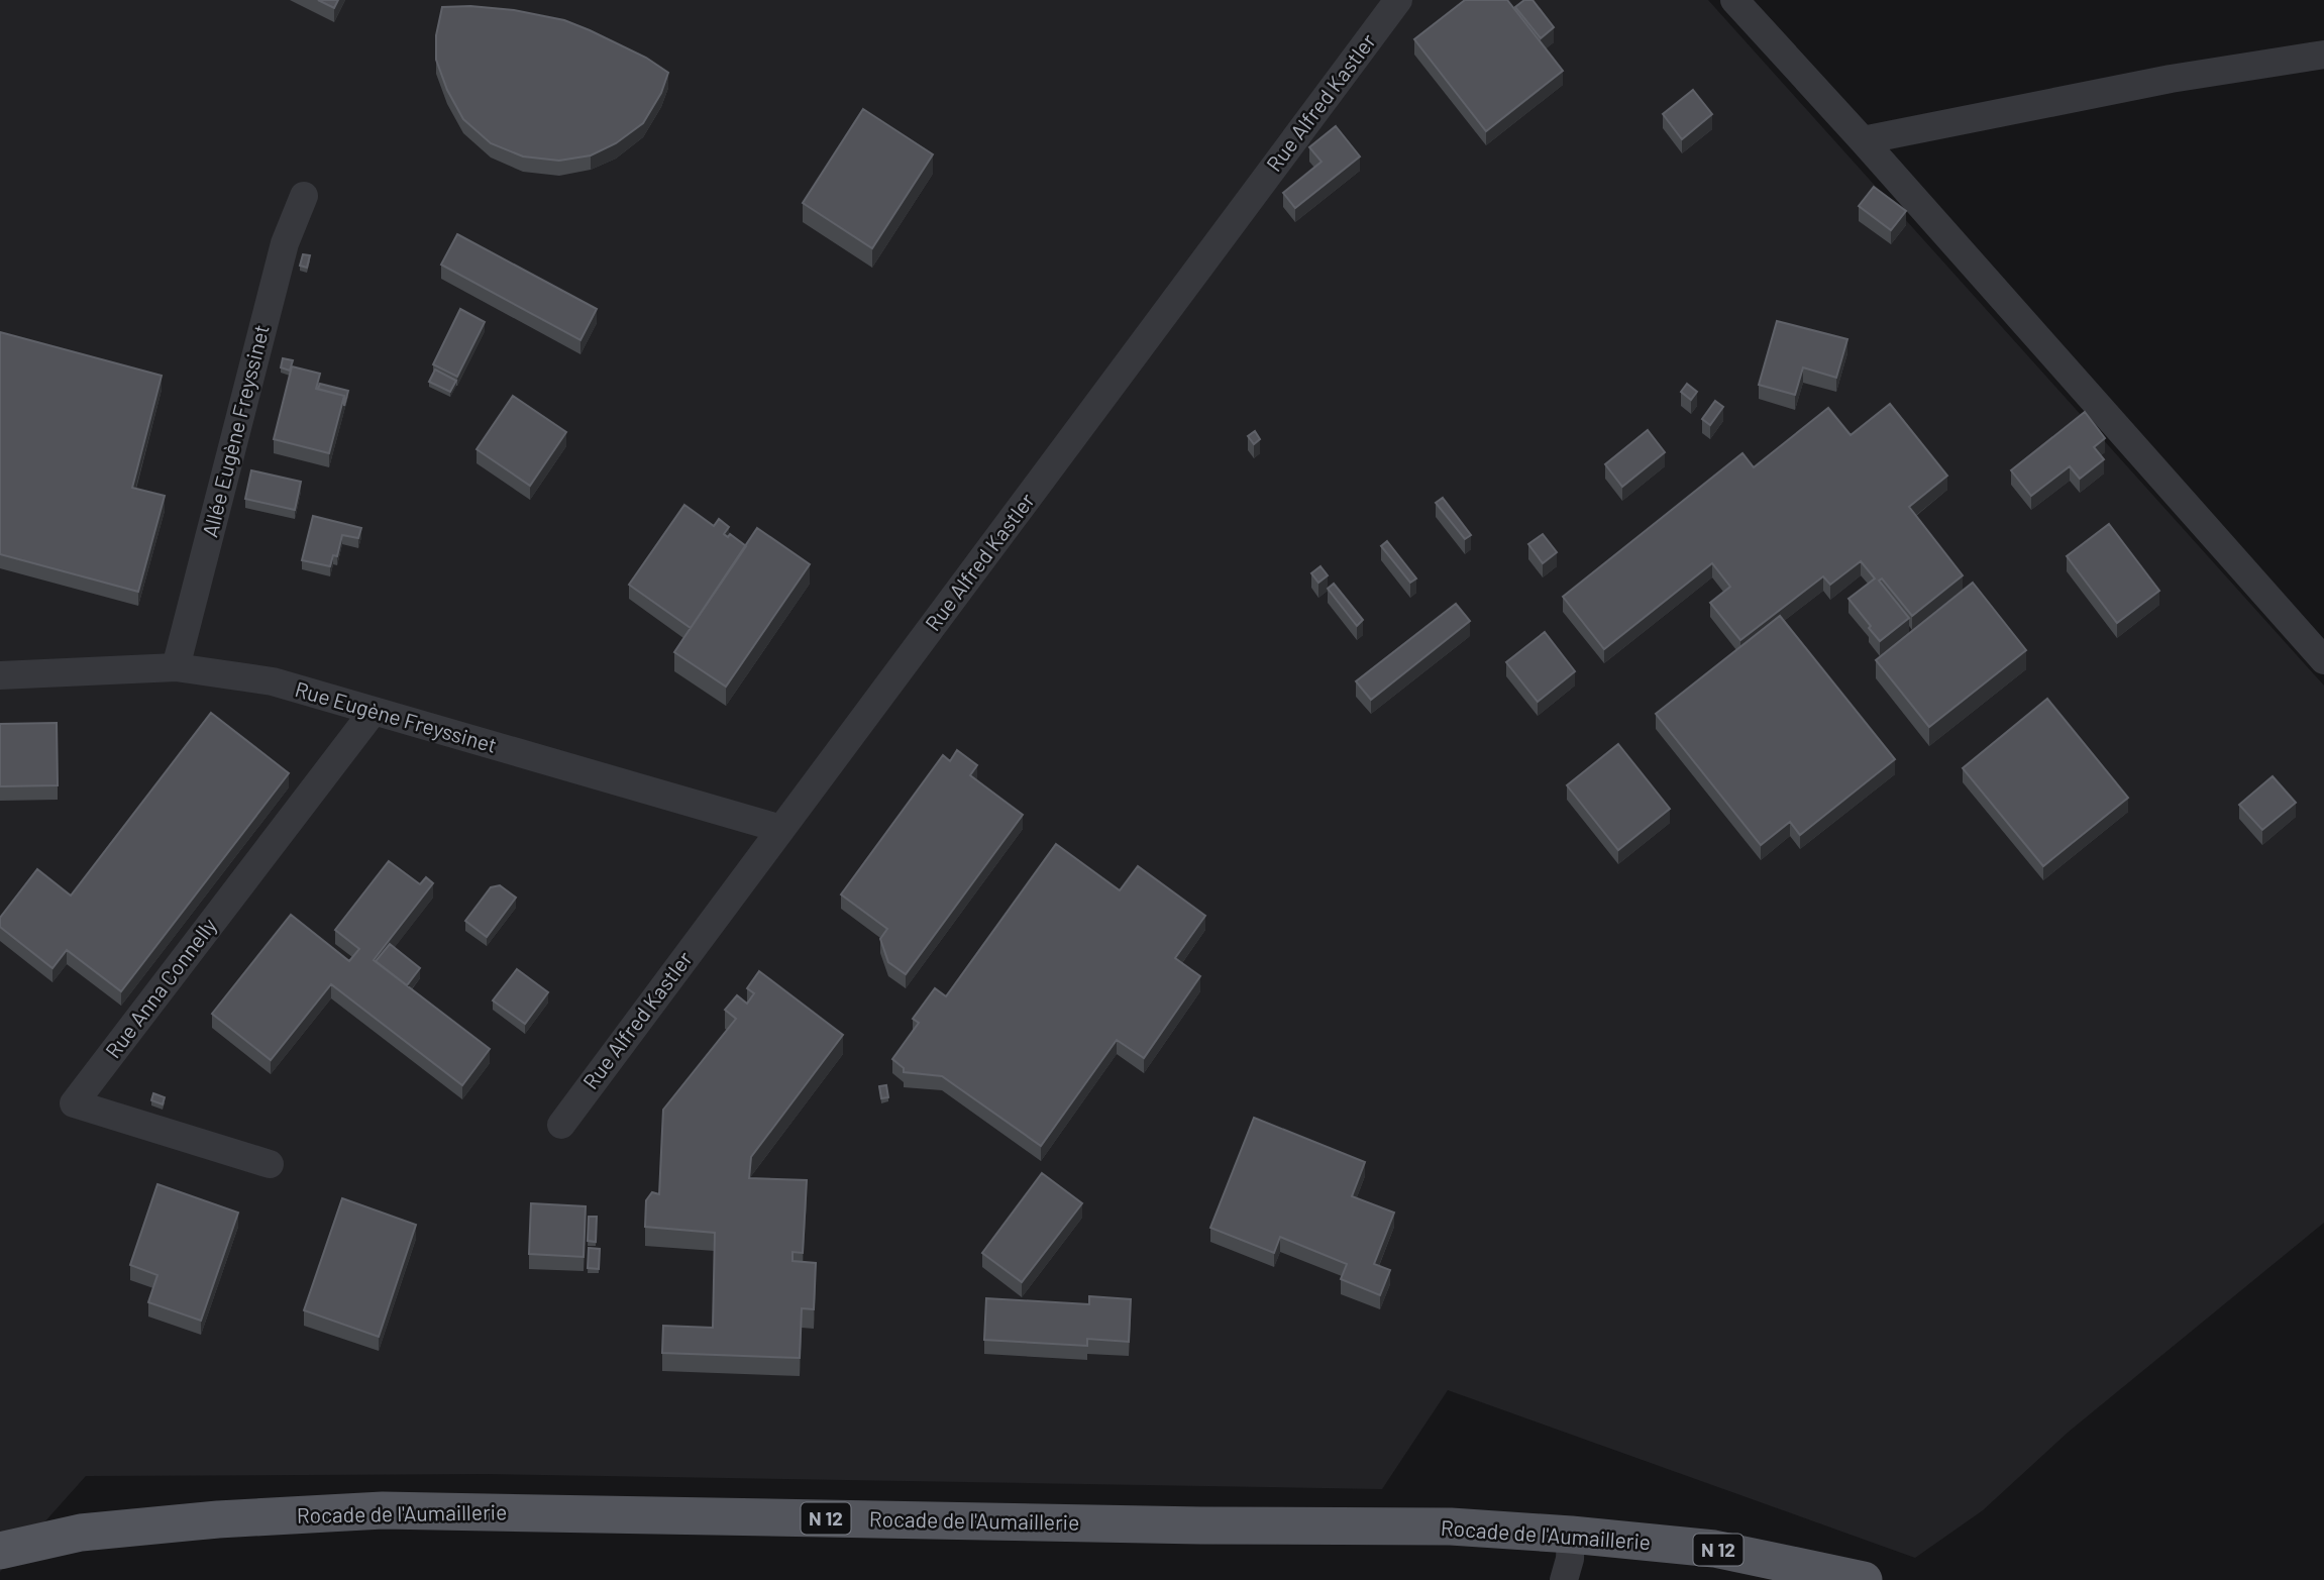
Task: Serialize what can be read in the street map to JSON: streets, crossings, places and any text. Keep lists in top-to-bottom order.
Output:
{
  "streets": {
    "main road": ["Rocade de l'Aumaillerie", "N 12"],
    "street": [
      "Rue Alfred Kastler",
      "Allée Eugène Freyssinet",
      "Rue Eugène Freyssinet",
      "Rue Anna Connelly"
    ]
  },
  "crossings": [
    ["Rue Alfred Kastler", "Rue Eugène Freyssinet"],
    ["Allée Eugène Freyssinet", "Rue Eugène Freyssinet"],
    ["Rue Eugène Freyssinet", "Rue Anna Connelly"]
  ]
}
